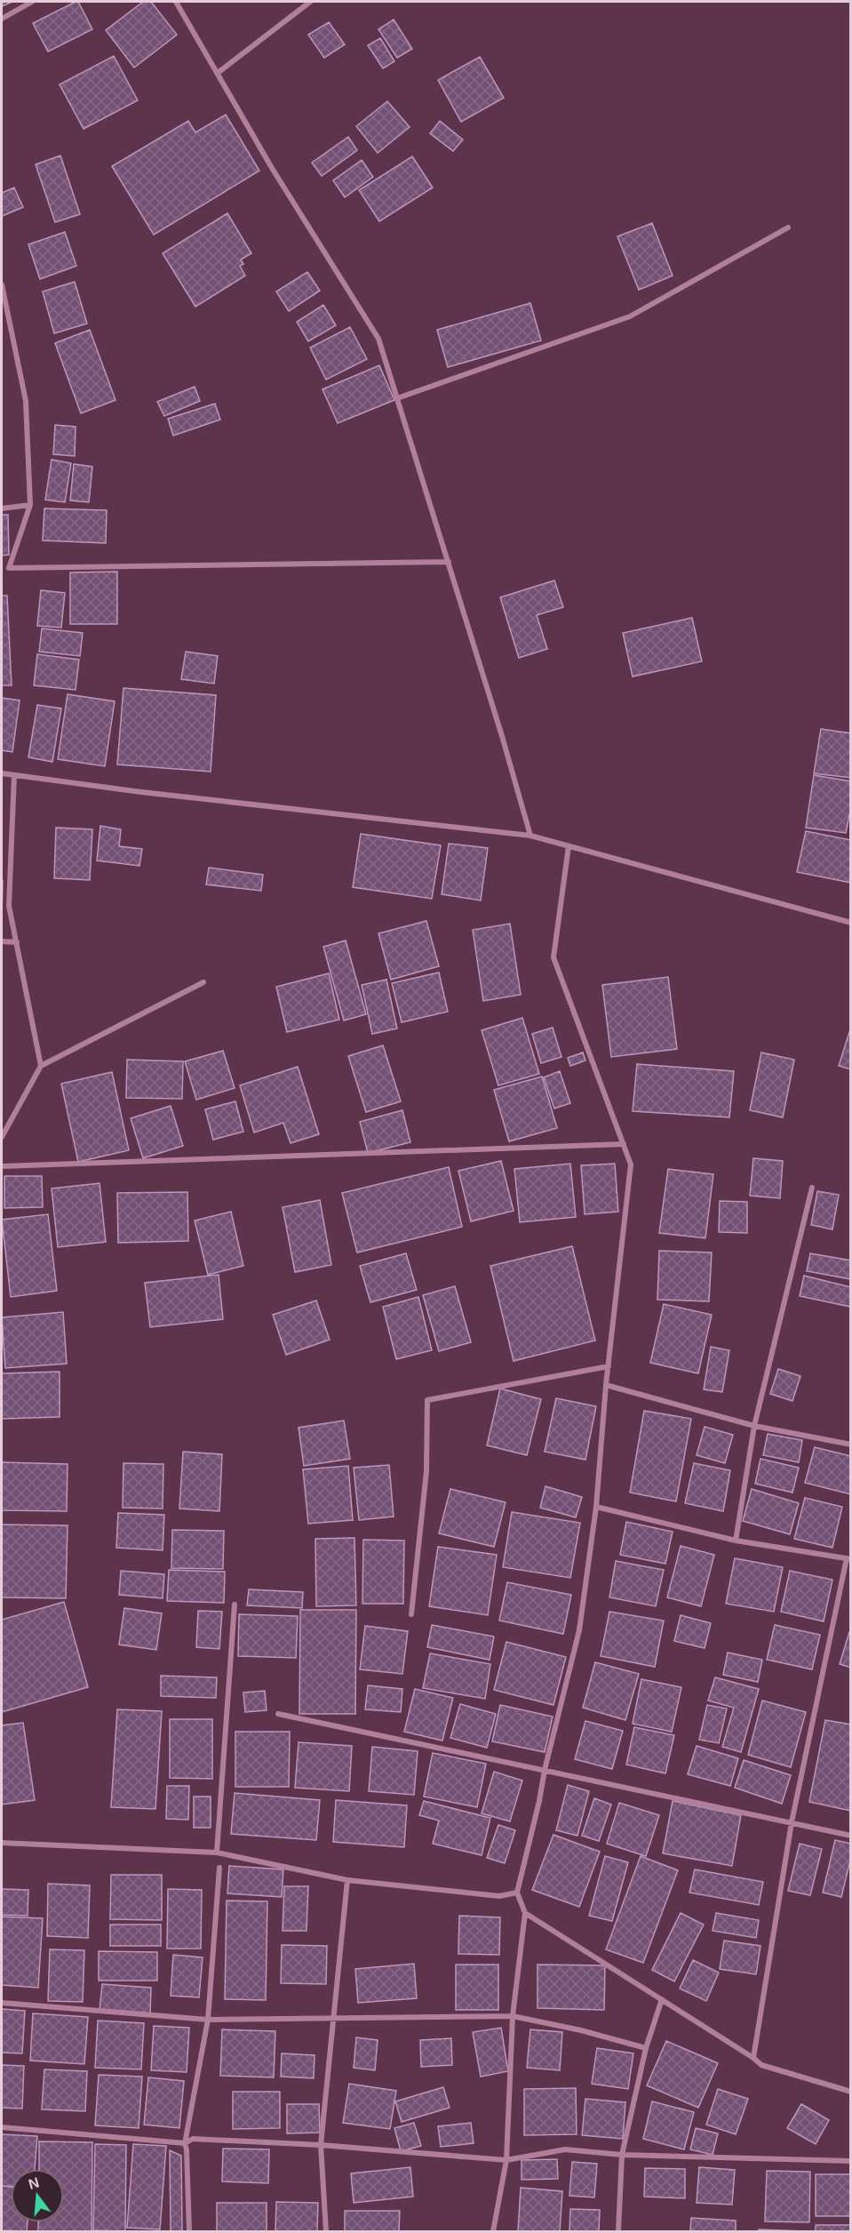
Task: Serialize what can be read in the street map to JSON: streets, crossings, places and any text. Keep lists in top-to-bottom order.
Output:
{
  "north": "top"
}
